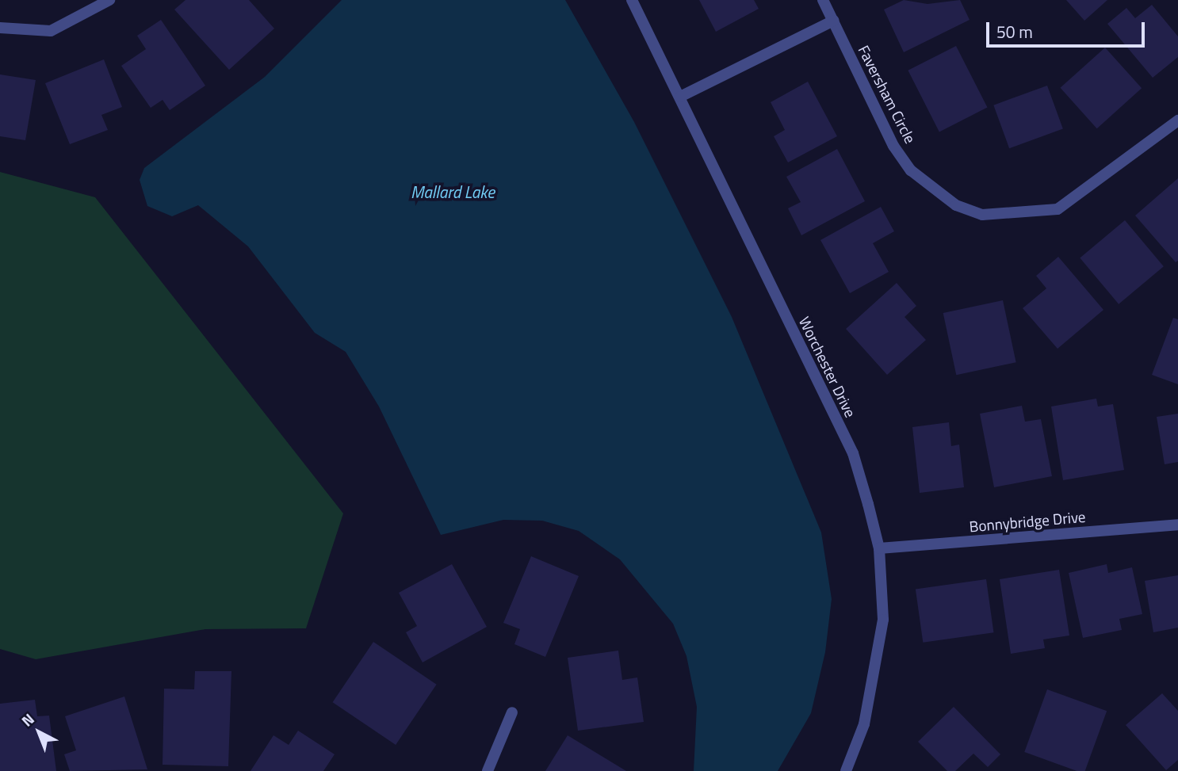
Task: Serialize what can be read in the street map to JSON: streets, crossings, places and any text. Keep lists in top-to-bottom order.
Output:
{
  "streets": {
    "street": ["Faversham Circle", "Worchester Drive", "Bonnybridge Drive"]
  },
  "crossings": [
    ["Worchester Drive", "Bonnybridge Drive"]
  ],
  "water": ["Mallard Lake"],
  "scale_bar": "50 m",
  "north": "top left"
}
